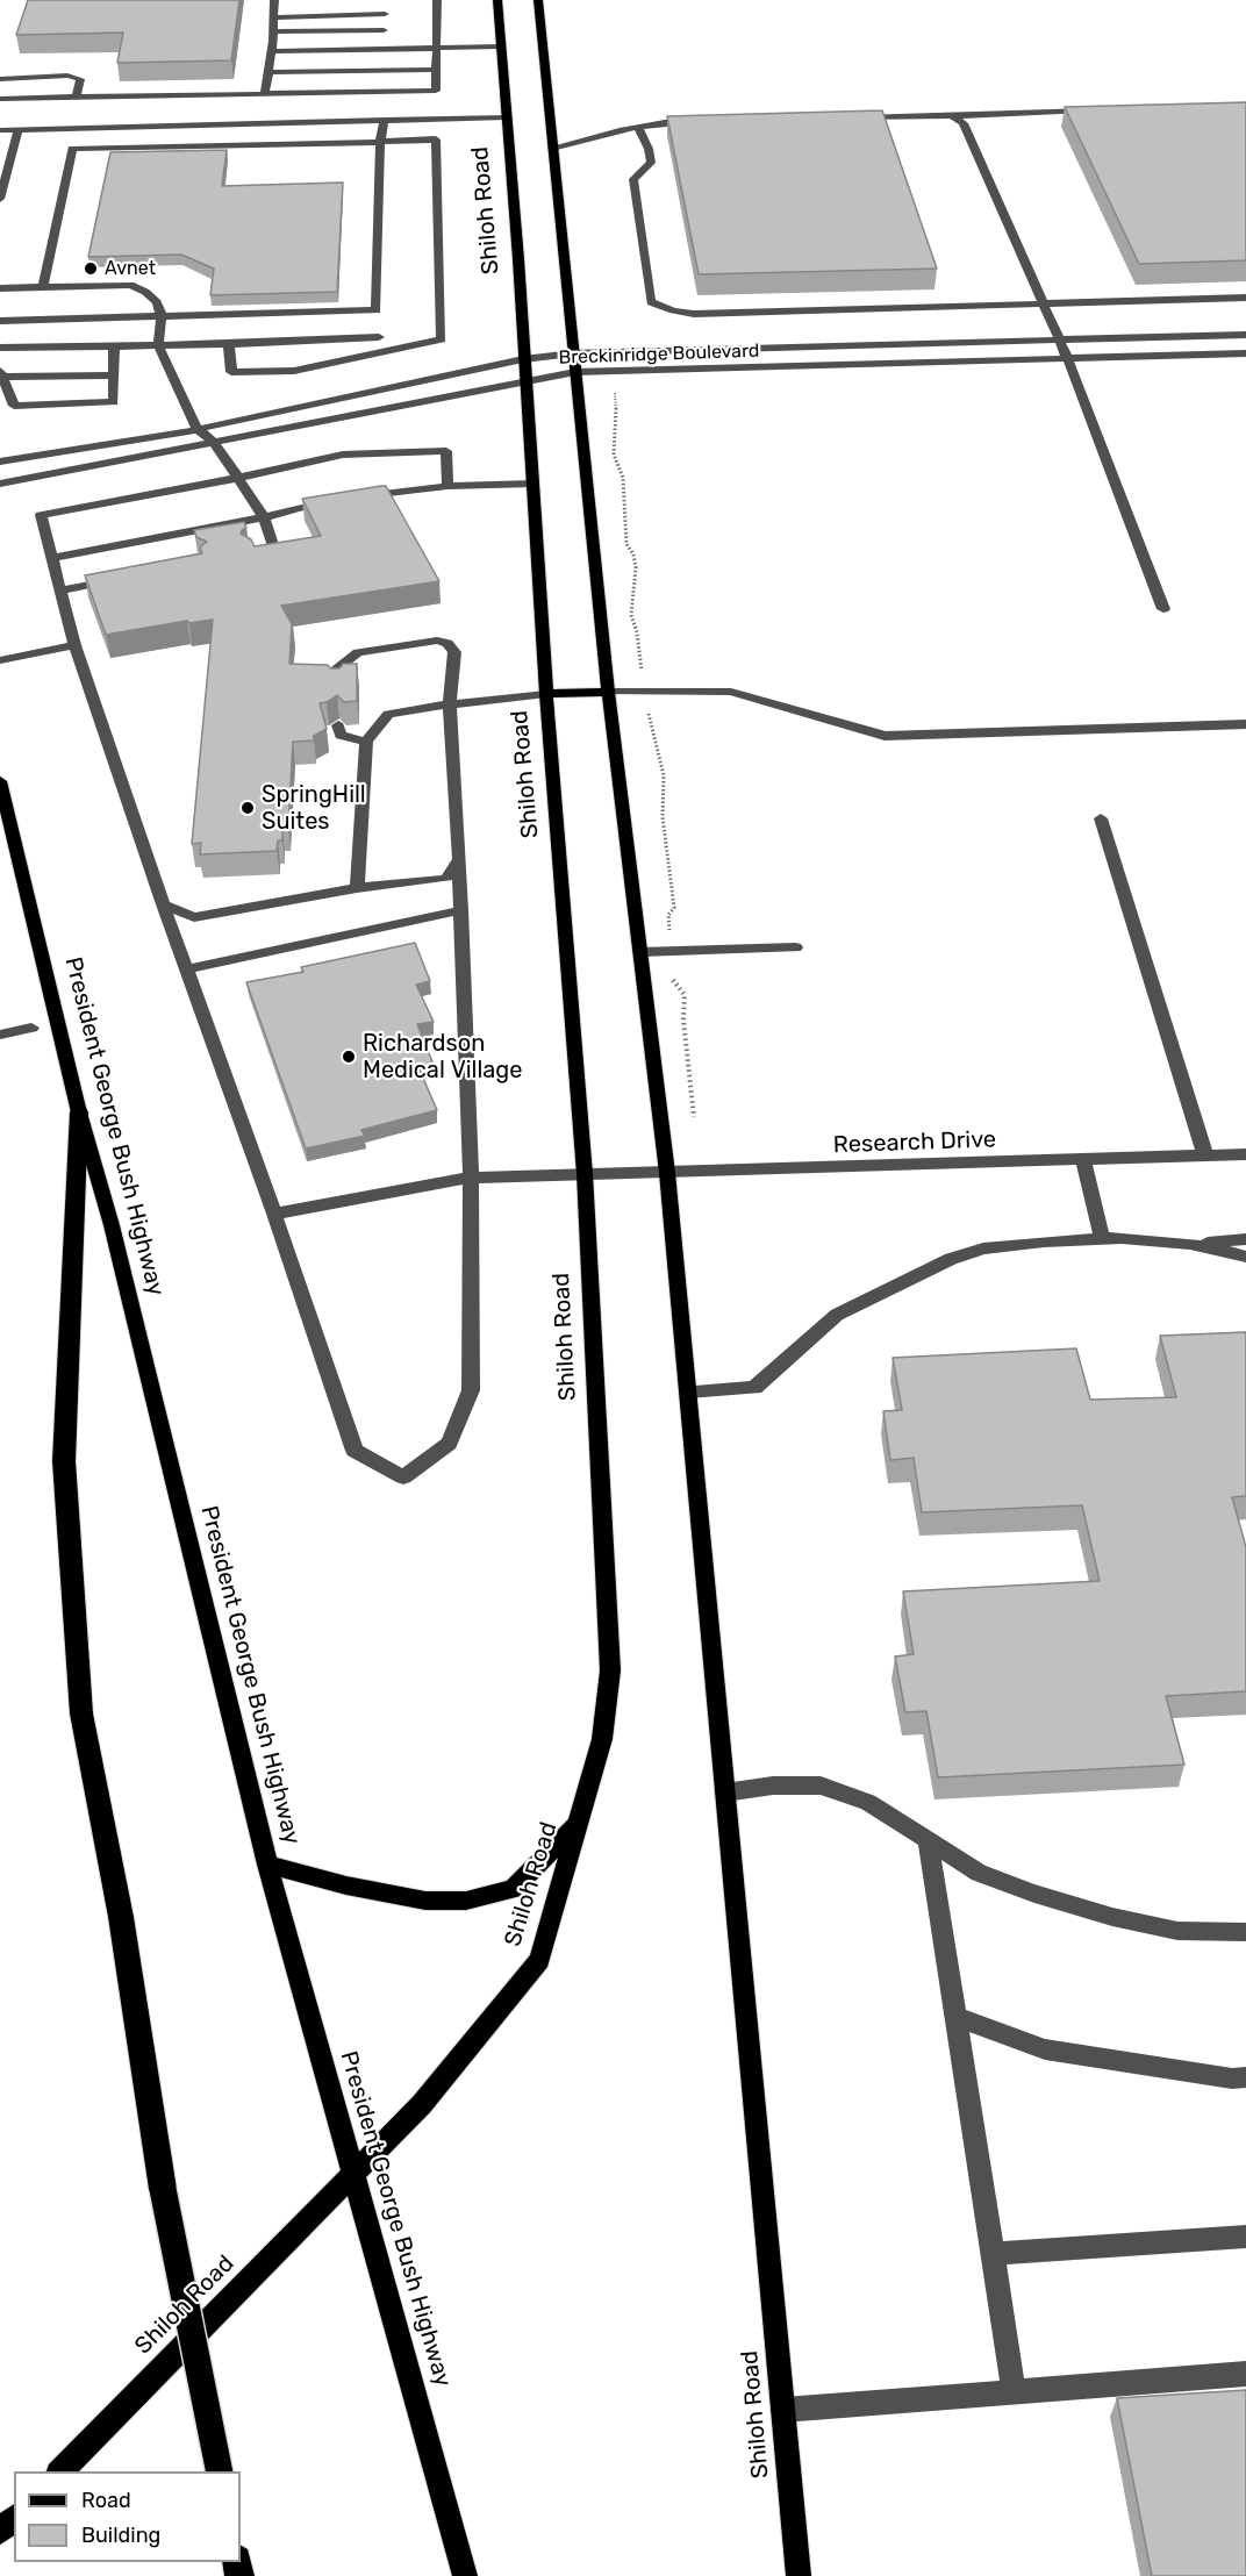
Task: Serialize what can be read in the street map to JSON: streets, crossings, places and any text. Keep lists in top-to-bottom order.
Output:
{
  "streets": {
    "main road": ["Shiloh Road", "President George Bush Highway"],
    "street": ["Breckinridge Boulevard", "Research Drive"]
  },
  "crossings": [
    ["Shiloh Road", "Breckinridge Boulevard"],
    ["Shiloh Road", "President George Bush Highway"],
    ["Shiloh Road", "Research Drive"]
  ],
  "places": ["Avnet", "SpringHill Suites", "Richardson Medical Village"],
  "legend": ["Road", "Building"]
}
